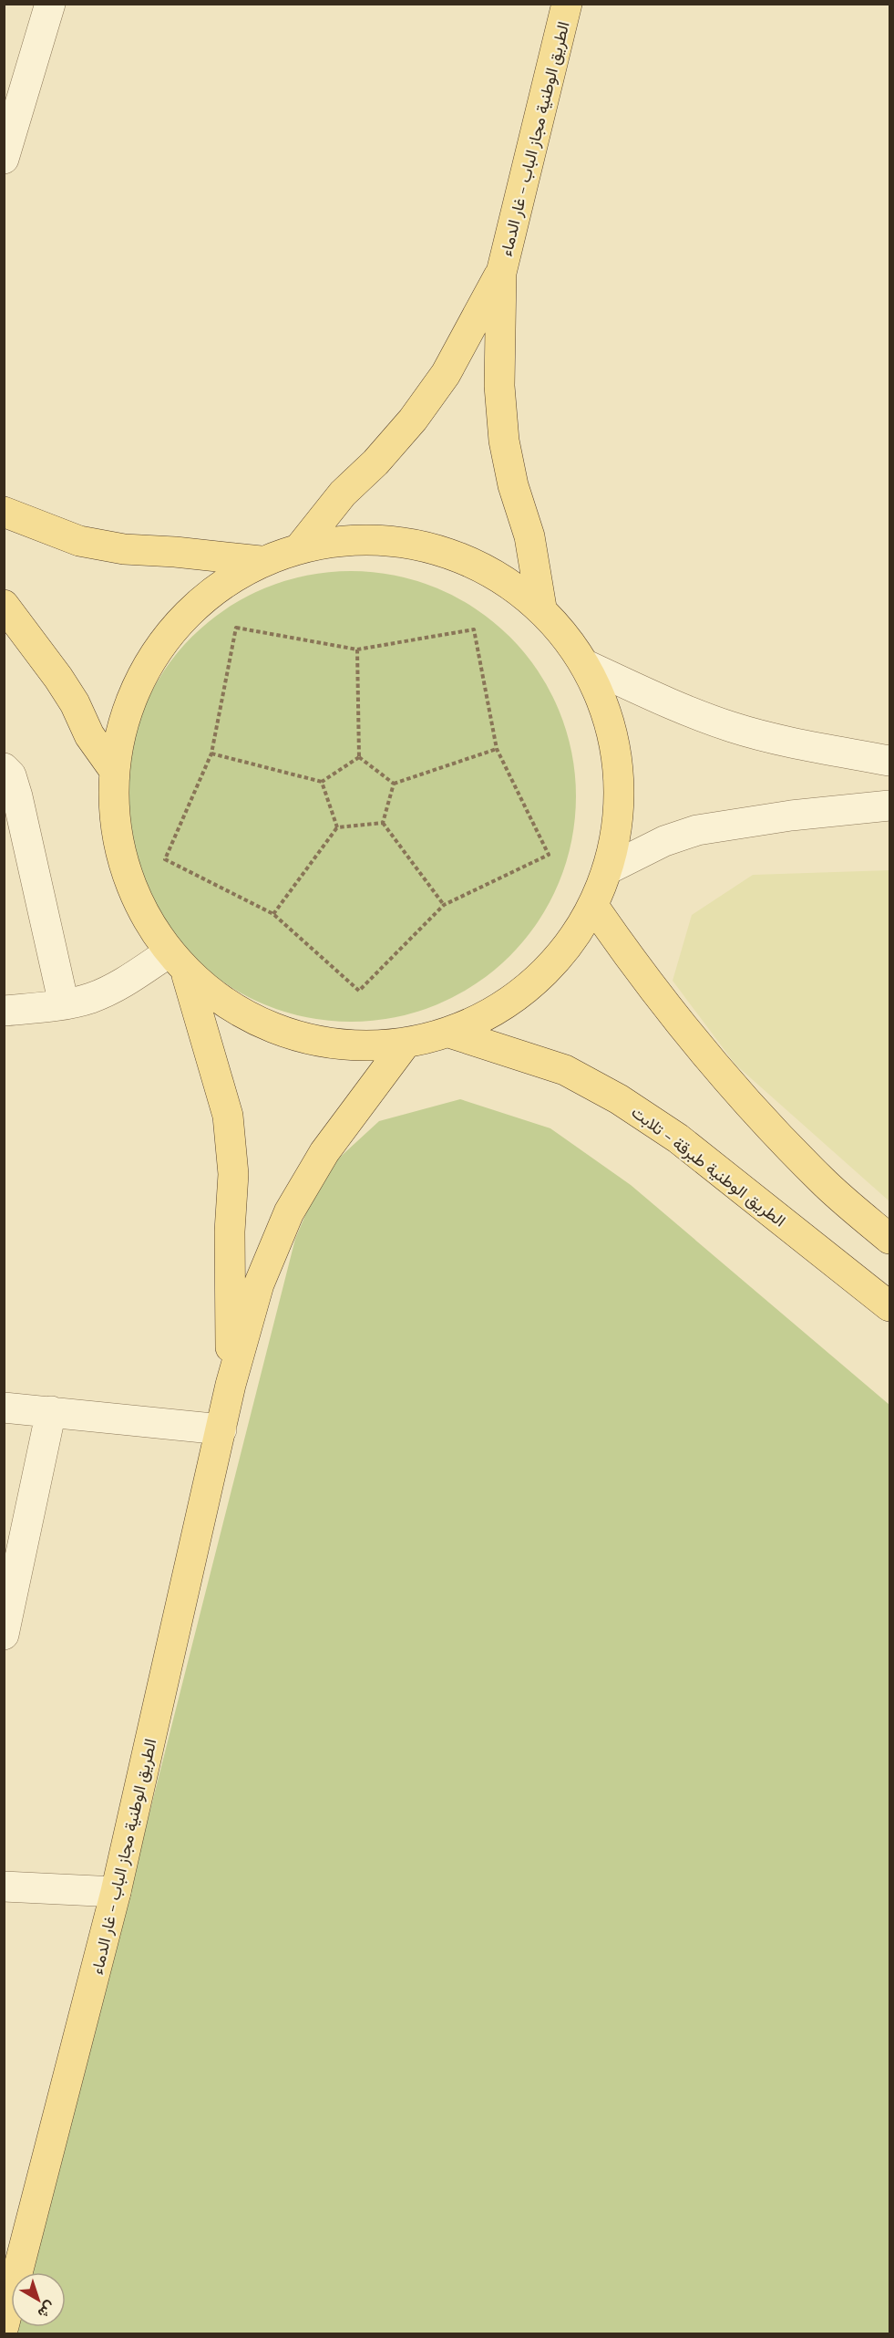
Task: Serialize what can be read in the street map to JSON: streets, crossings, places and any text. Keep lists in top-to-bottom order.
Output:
{
  "streets": {
    "main road": ["الطريق الوطنية مجاز الباب - غار الدماء", "الطريق الوطنية طبرقة - تلابت"]
  },
  "north": "bottom right"
}
